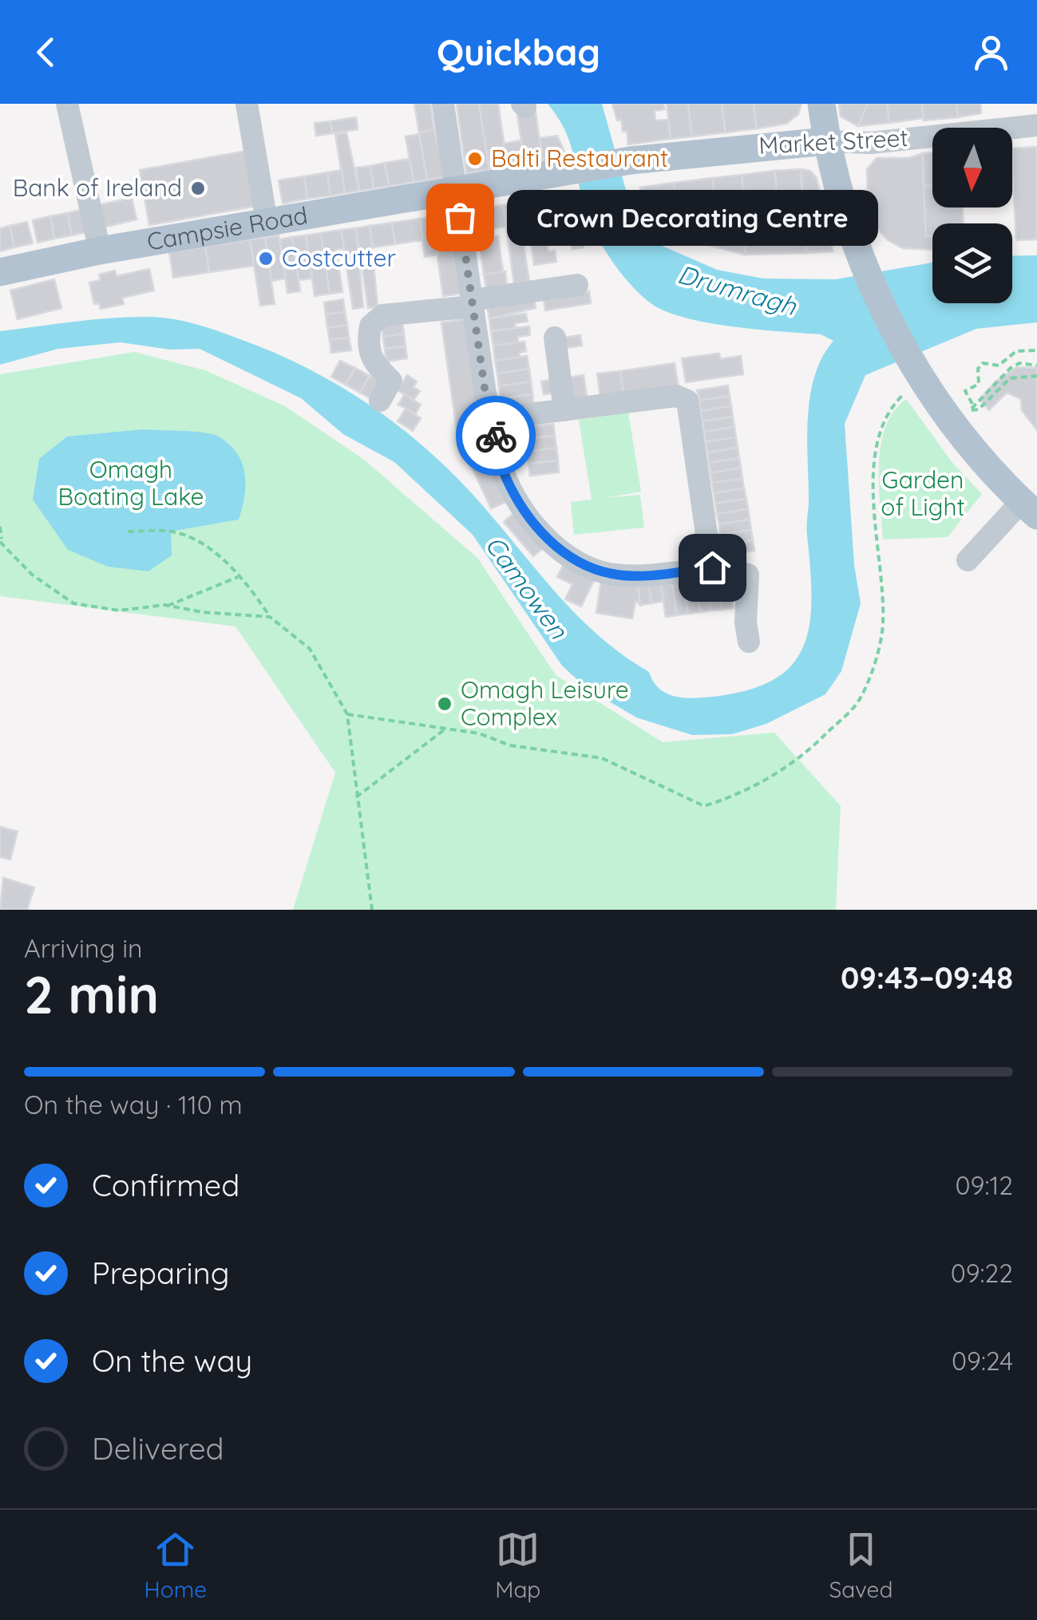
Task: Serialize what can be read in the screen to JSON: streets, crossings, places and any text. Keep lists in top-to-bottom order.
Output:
{
  "streets": {
    "main road": ["Market Street", "Campsie Road"]
  },
  "crossings": [
    ["Market Street", "Campsie Road"]
  ],
  "water": ["Drumragh", "Camowen"],
  "parks": ["Omagh Boating Lake", "Garden of Light"],
  "places": [
    "Balti Restaurant",
    "Bank of Ireland",
    "Crown Decorating Centre",
    "Costcutter",
    "Omagh Leisure Complex"
  ],
  "north": "bottom",
  "page": {
    "header": "Quickbag",
    "bubble": "Crown Decorating Centre",
    "heading": ["2 min", "Arriving in", "09:43–09:48"],
    "bar": "On the way · 110 m",
    "list": [
      ["Confirmed", "09:12"],
      ["Preparing", "09:22"],
      ["On the way", "09:24"],
      "Delivered"
    ],
    "tabs": ["Home", "Map", "Saved"]
  }
}
